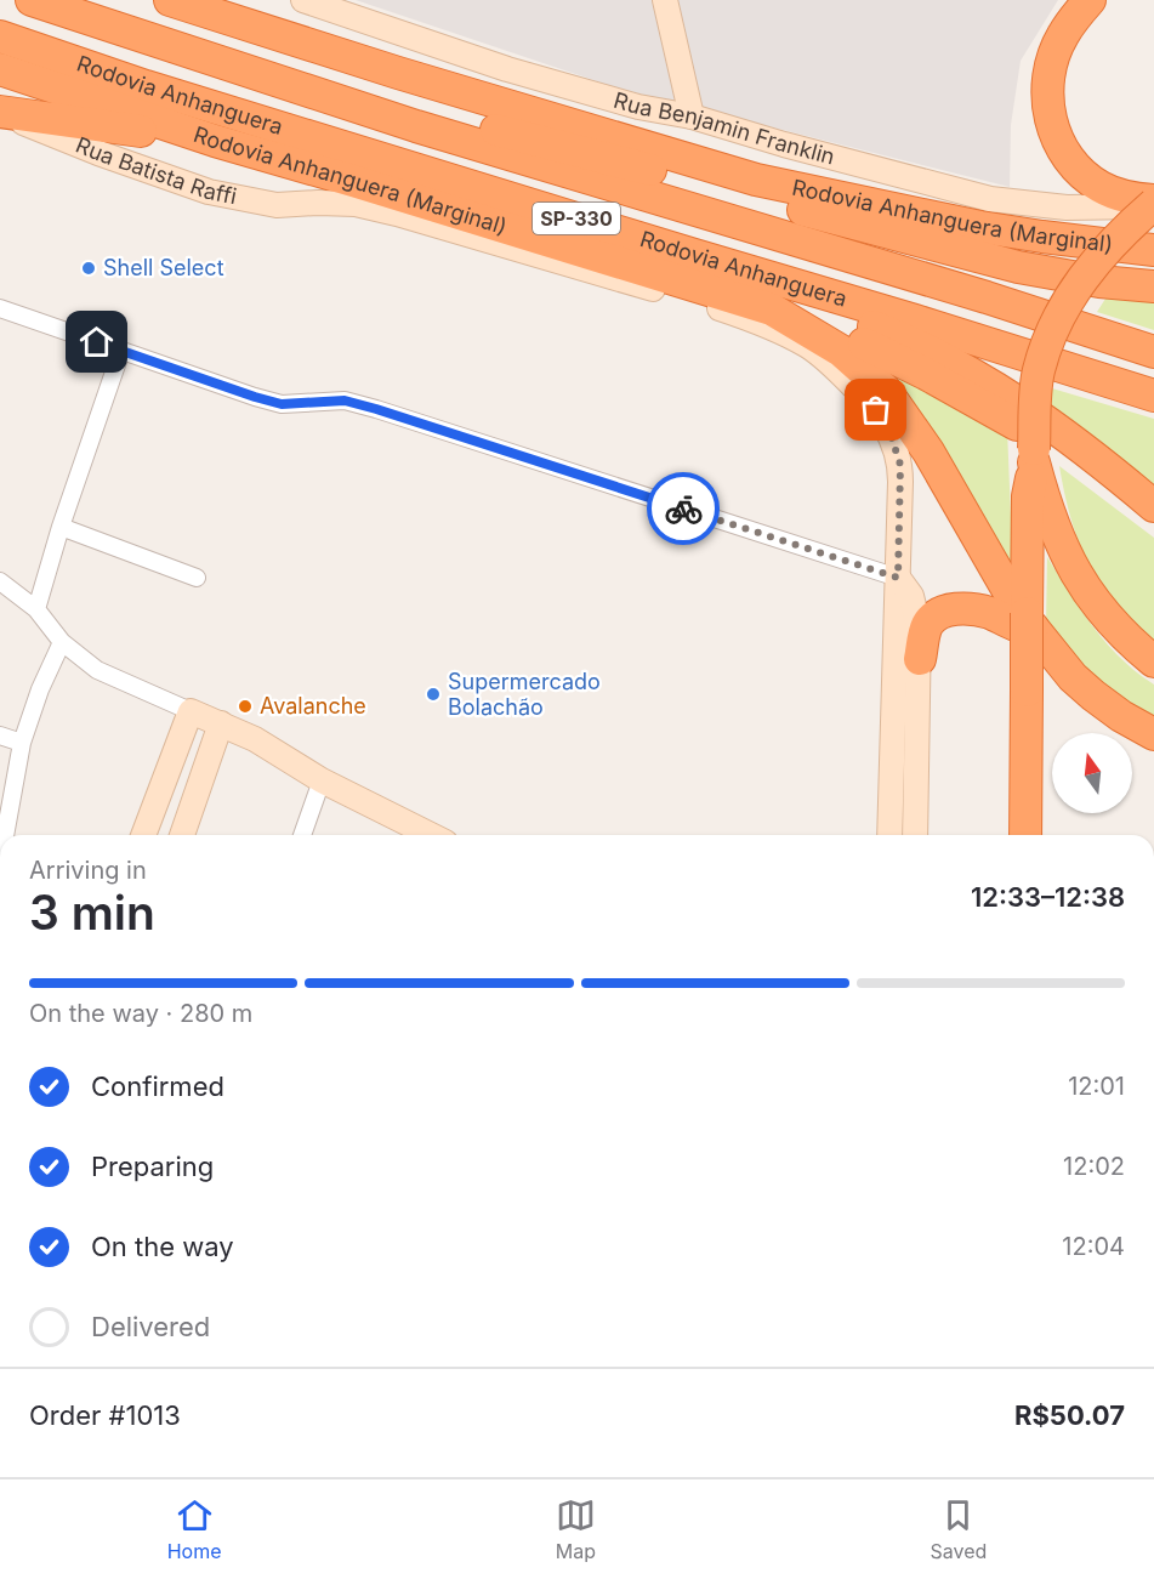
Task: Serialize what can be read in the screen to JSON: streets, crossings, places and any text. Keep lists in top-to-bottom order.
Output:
{
  "streets": {
    "highway": ["Rodovia Anhanguera", "Rodovia Anhanguera (Marginal)", "SP-330"],
    "street": ["Rua Benjamin Franklin", "Rua Batista Raffi"]
  },
  "places": ["Shell Select", "Supermercado Bolachão", "Avalanche"],
  "north": "top",
  "page": {
    "heading": ["3 min", "Arriving in", "12:33–12:38"],
    "panel": ["Order #1013", "R$50.07"],
    "bar": "On the way · 280 m",
    "list": [
      ["Confirmed", "12:01"],
      ["Preparing", "12:02"],
      ["On the way", "12:04"],
      "Delivered"
    ],
    "tabs": ["Home", "Map", "Saved"]
  }
}
